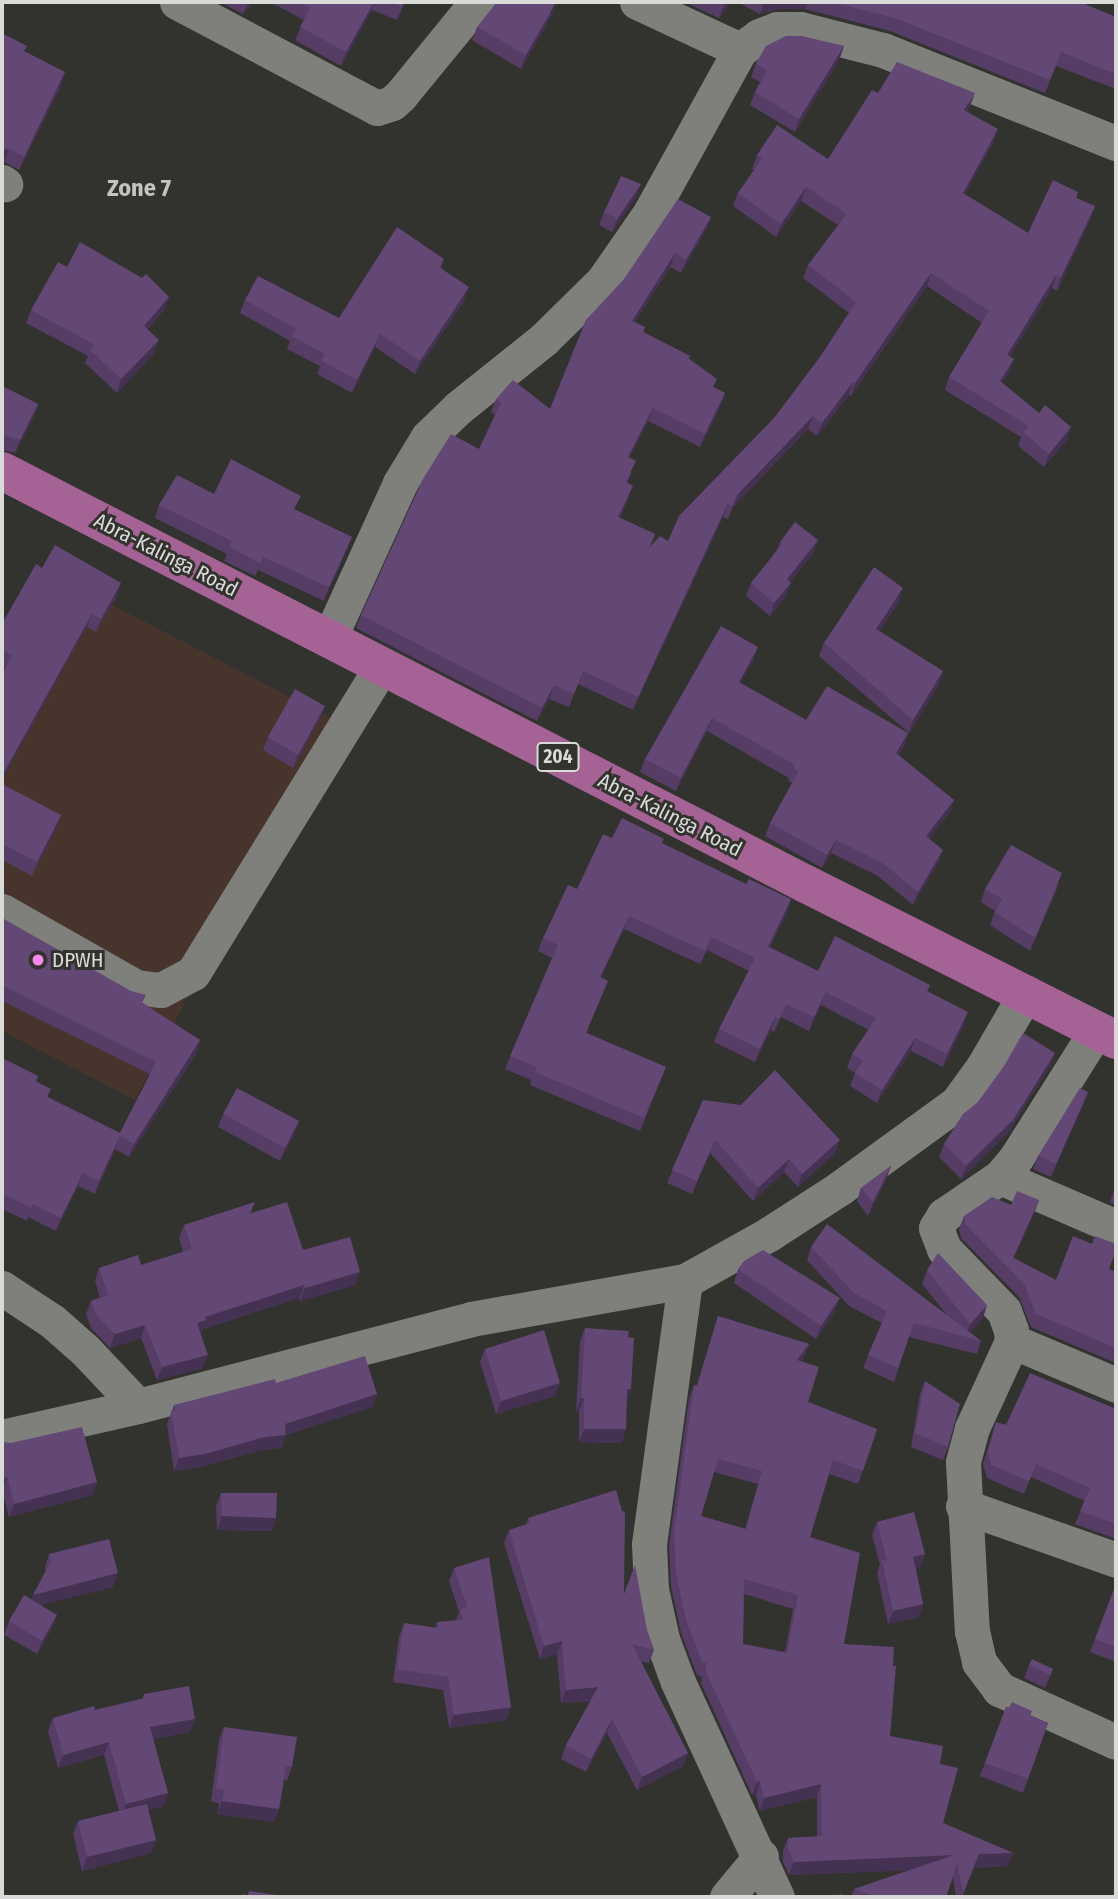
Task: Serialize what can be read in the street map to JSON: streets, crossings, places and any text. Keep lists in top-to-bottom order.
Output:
{
  "streets": {
    "main road": ["Abra-Kalinga Road", "204"]
  },
  "districts": ["Zone 7"],
  "places": ["DPWH"]
}
